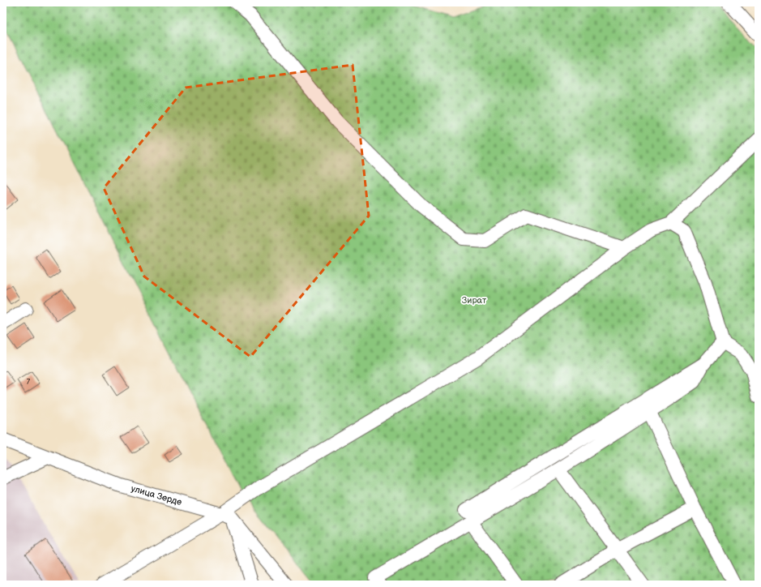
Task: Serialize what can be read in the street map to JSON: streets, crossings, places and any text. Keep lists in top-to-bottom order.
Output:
{
  "streets": {
    "street": ["улица Зерде"]
  },
  "parks": ["Зират"],
  "house_numbers": ["7"]
}
